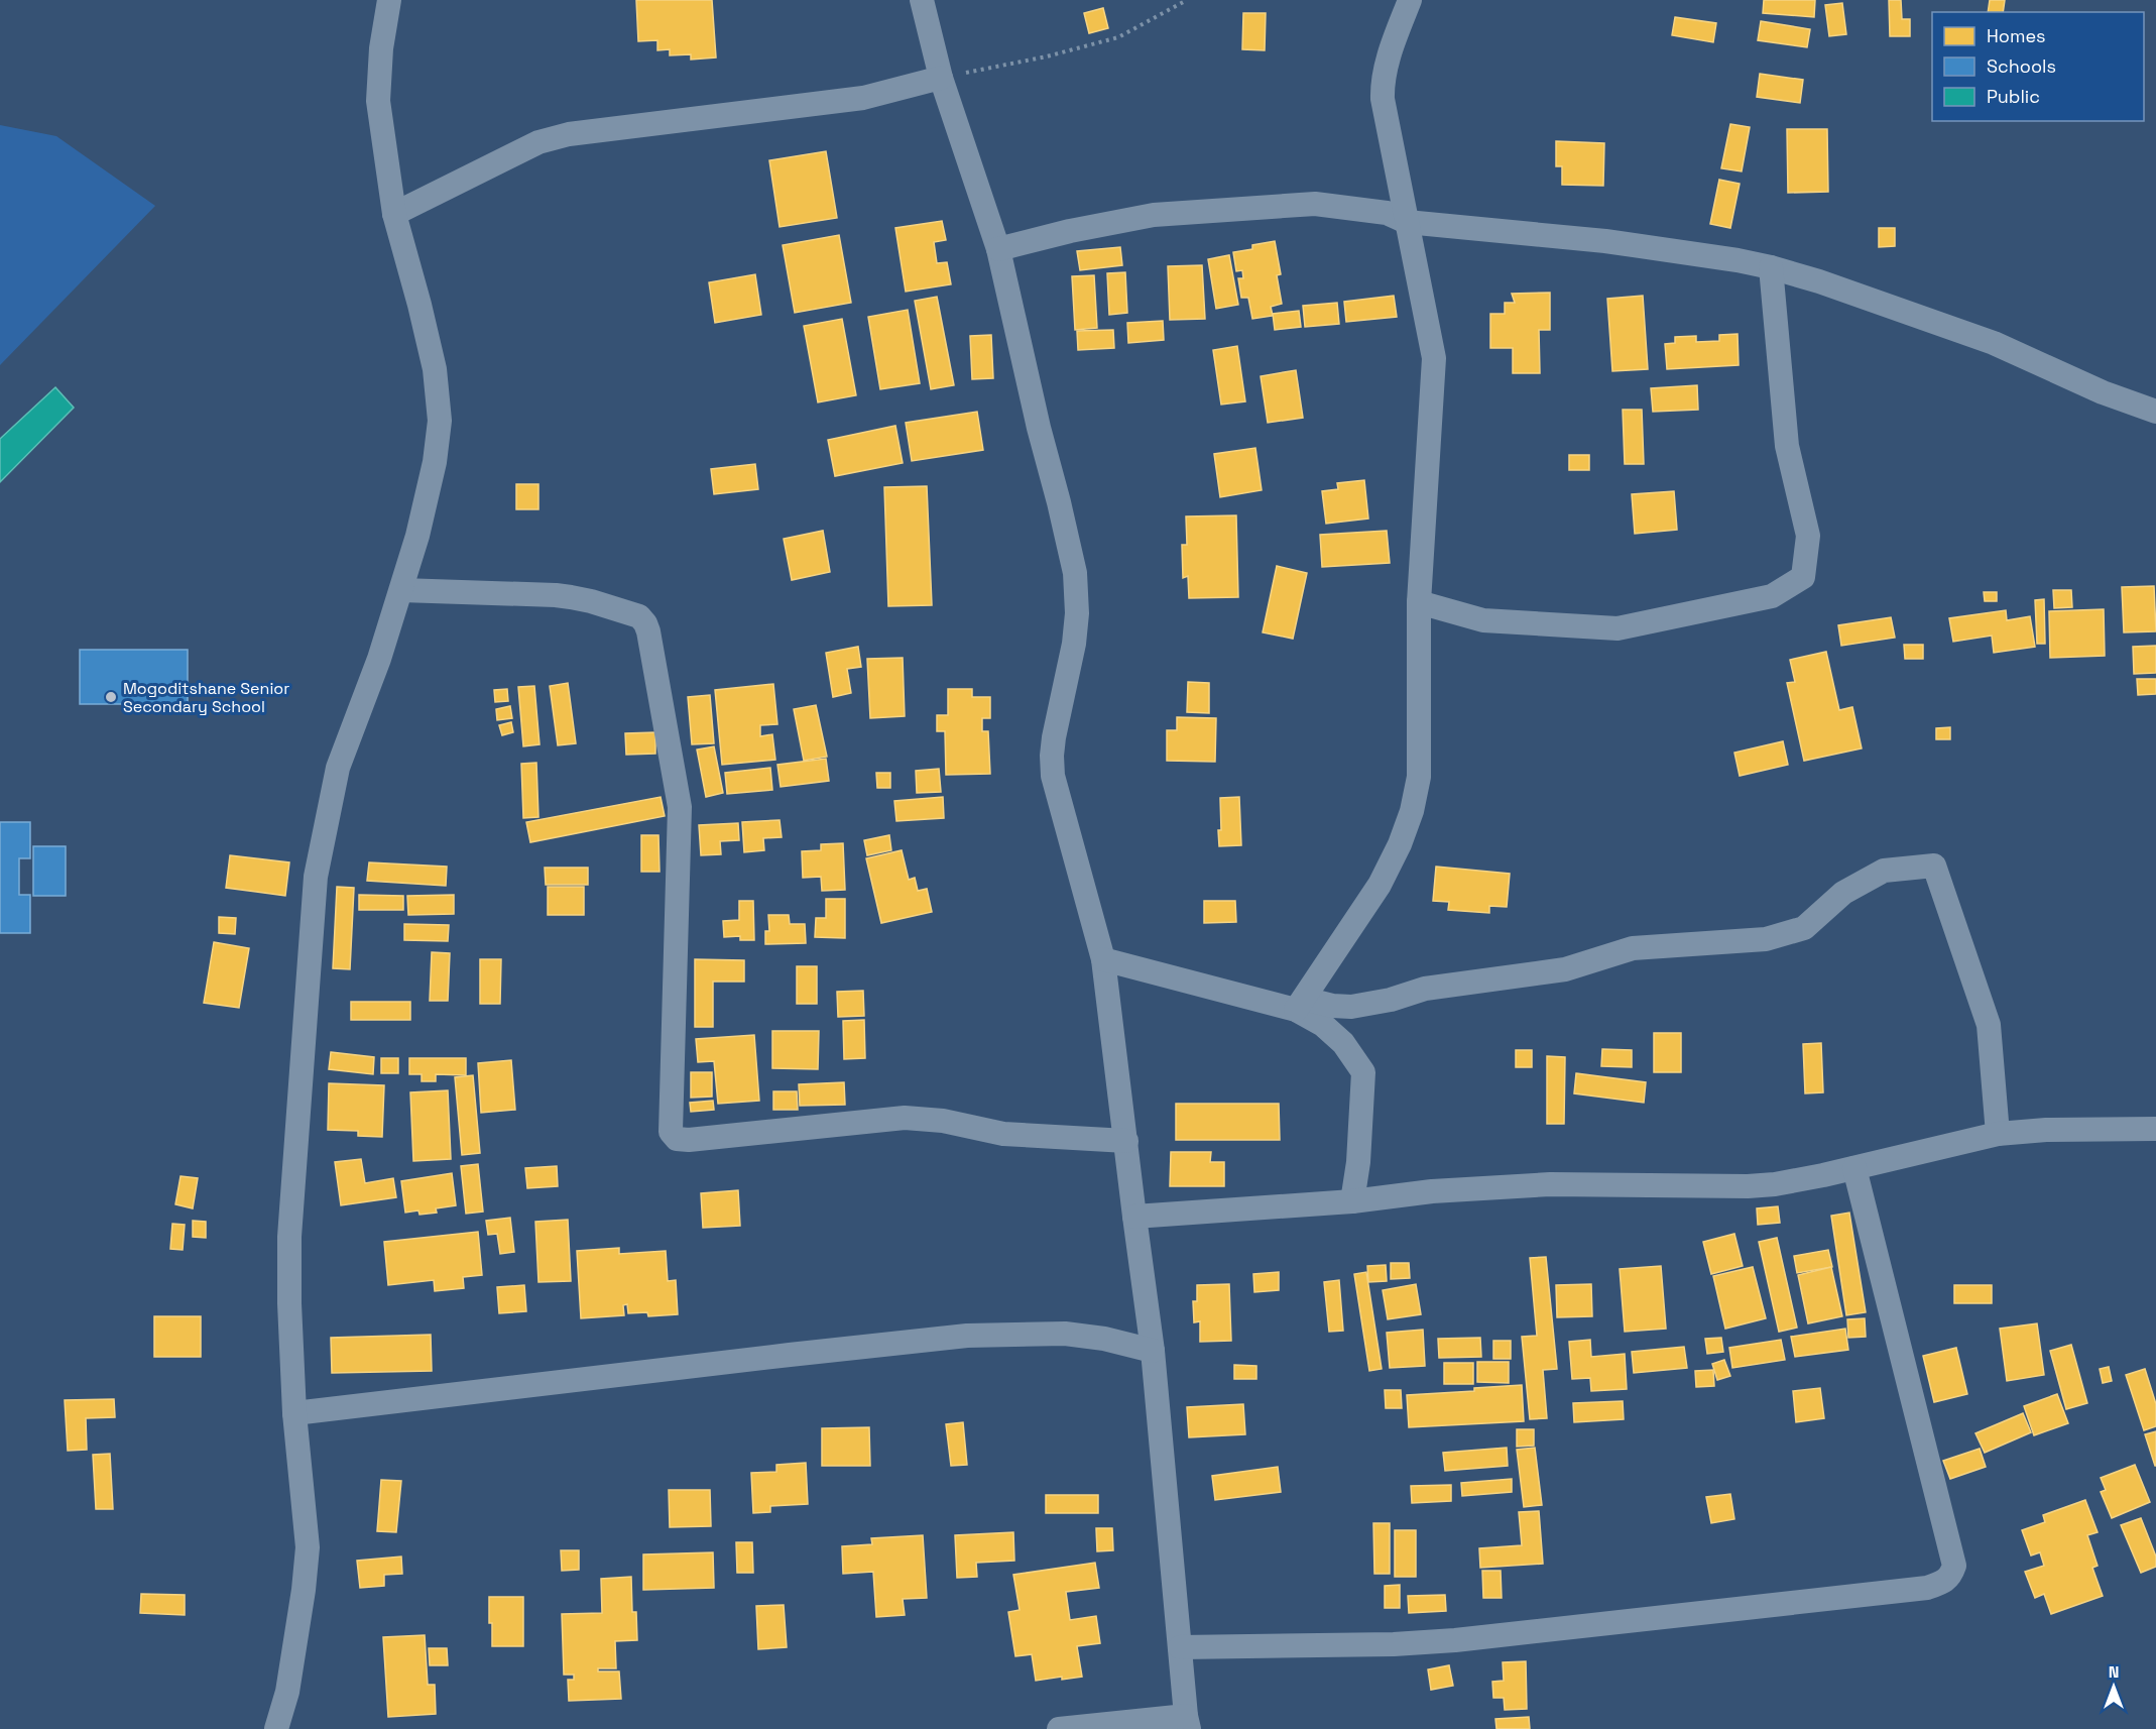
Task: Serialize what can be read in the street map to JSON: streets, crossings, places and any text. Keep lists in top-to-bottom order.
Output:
{
  "places": ["Mogoditshane Senior Secondary School"],
  "legend": ["Homes", "Schools", "Public"],
  "north": "top"
}
